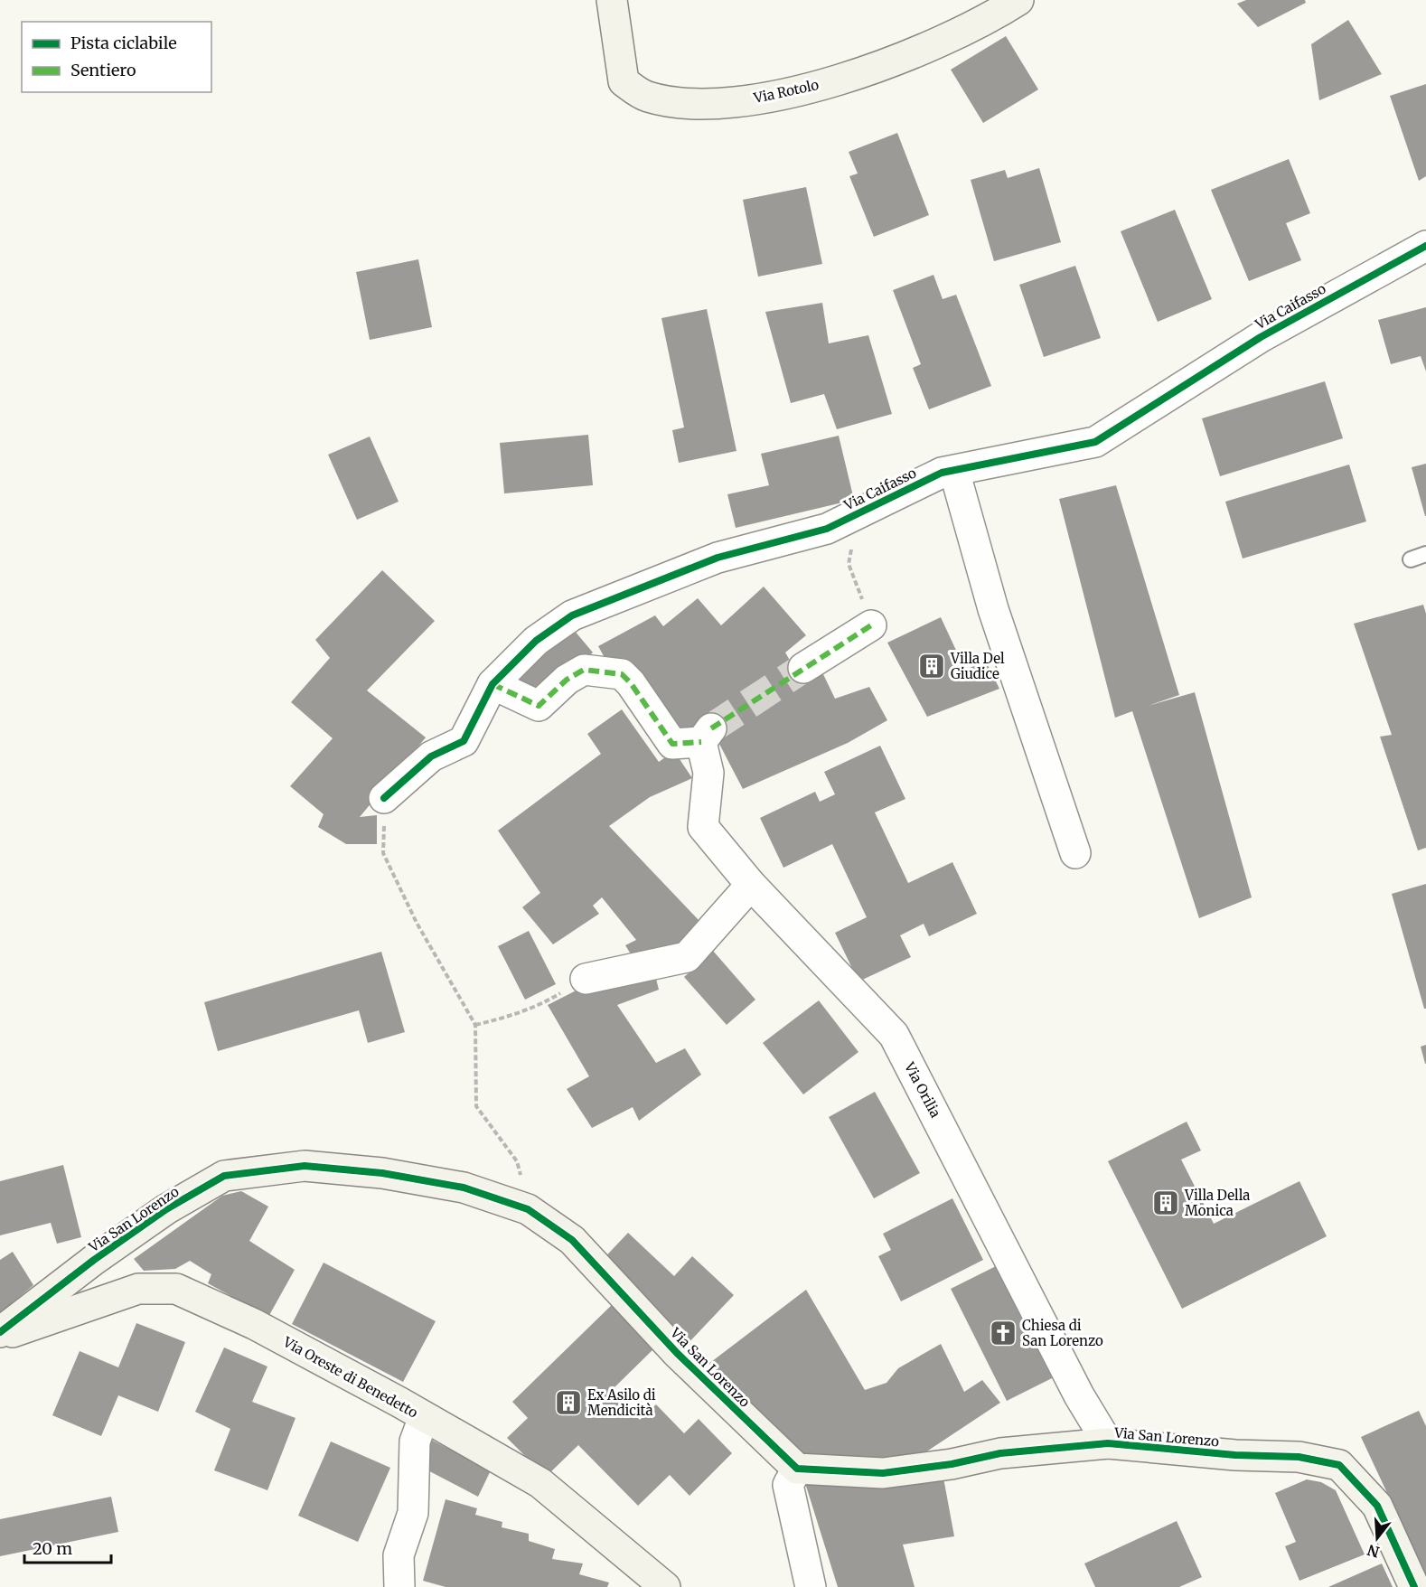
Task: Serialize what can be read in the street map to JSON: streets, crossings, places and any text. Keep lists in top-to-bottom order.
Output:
{
  "streets": {
    "street": [
      "Via Rotolo",
      "Via Caifasso",
      "Via Orilia",
      "Via San Lorenzo",
      "Via Oreste di Benedetto"
    ]
  },
  "crossings": [
    ["Via Caifasso", "Via Orilia"],
    ["Via Orilia", "Via San Lorenzo"]
  ],
  "places": {
    "building": ["Villa Del Giudice", "Villa Della Monica", "Ex Asilo di Mendicità"],
    "church": ["Chiesa di San Lorenzo"]
  },
  "legend": ["Pista ciclabile", "Sentiero"],
  "scale_bar": "20 m",
  "north": "bottom"
}
